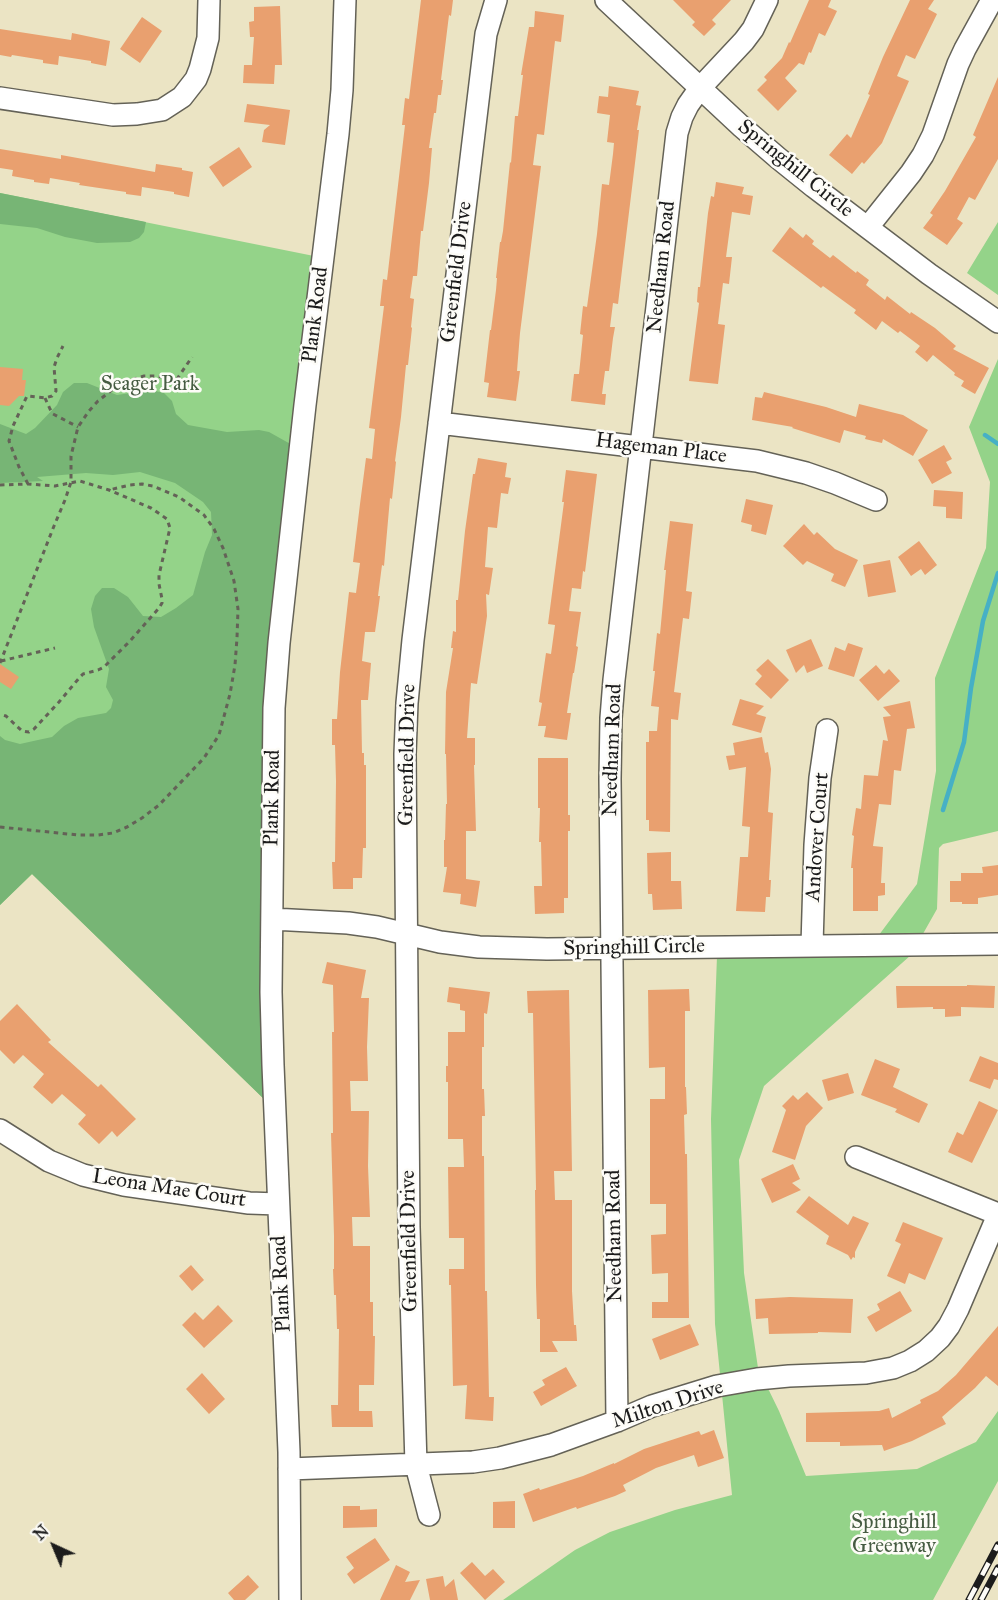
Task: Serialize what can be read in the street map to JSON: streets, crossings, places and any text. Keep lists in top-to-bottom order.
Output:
{
  "streets": {
    "street": [
      "Springhill Circle",
      "Needham Road",
      "Greenfield Drive",
      "Plank Road",
      "Hageman Place",
      "Andover Court",
      "Leona Mae Court",
      "Milton Drive"
    ]
  },
  "crossings": [
    ["Springhill Circle", "Needham Road"],
    ["Springhill Circle", "Greenfield Drive"],
    ["Springhill Circle", "Plank Road"],
    ["Springhill Circle", "Andover Court"],
    ["Needham Road", "Hageman Place"],
    ["Needham Road", "Milton Drive"],
    ["Greenfield Drive", "Hageman Place"],
    ["Greenfield Drive", "Milton Drive"],
    ["Plank Road", "Leona Mae Court"],
    ["Plank Road", "Milton Drive"]
  ],
  "parks": ["Seager Park", "Springhill Greenway"],
  "north": "top left"
}
